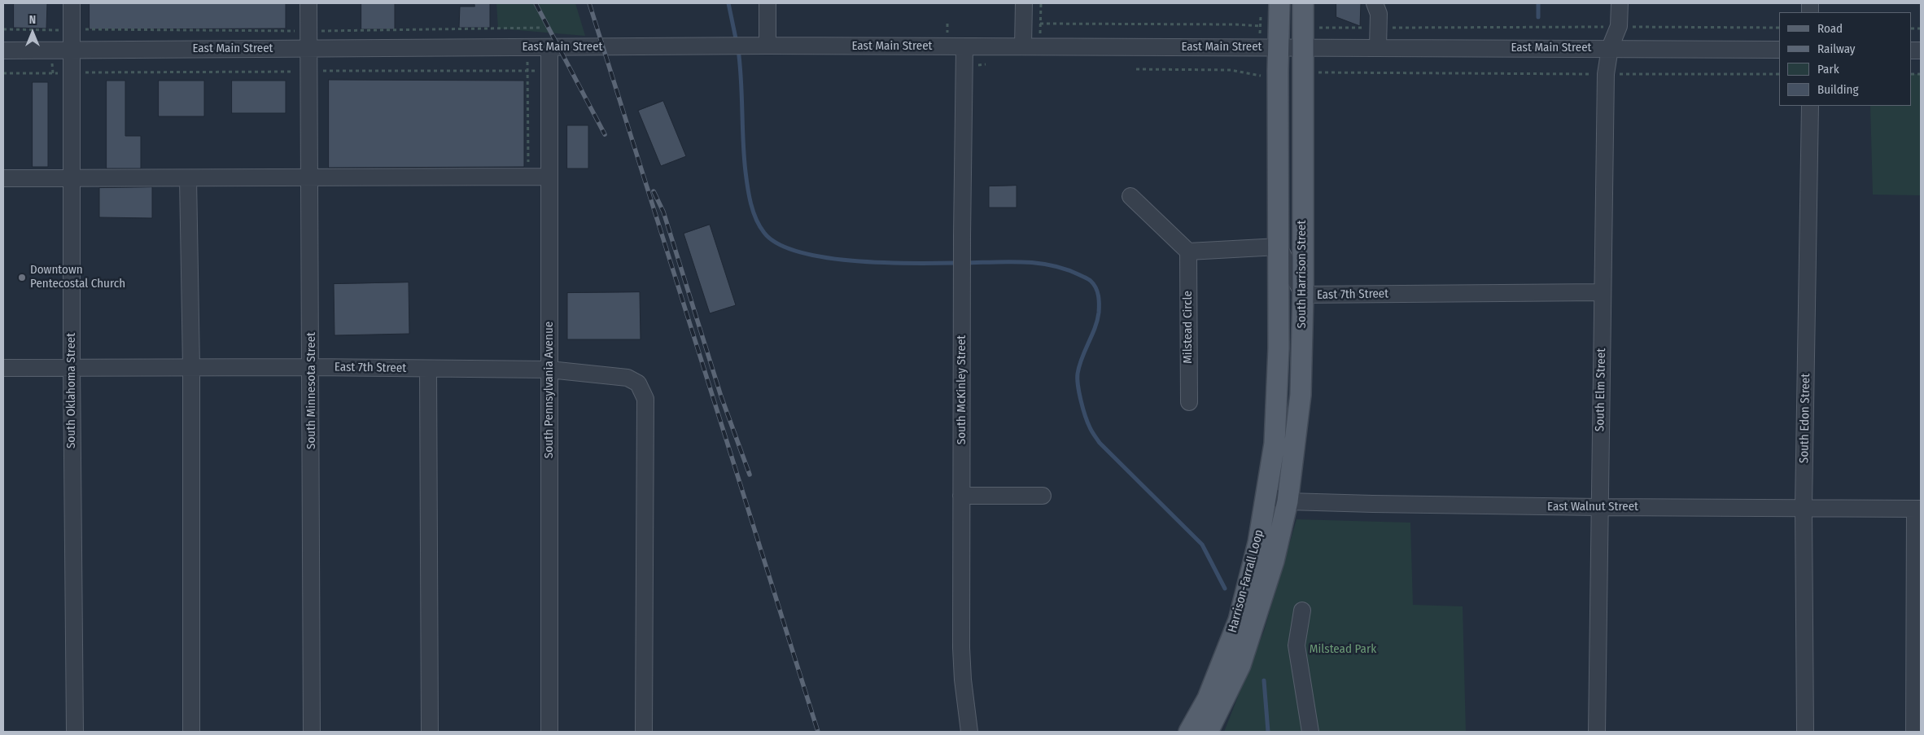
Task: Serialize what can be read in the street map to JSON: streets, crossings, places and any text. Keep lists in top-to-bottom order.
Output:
{
  "streets": {
    "main road": ["South Harrison Street", "Harrison-Farrall Loop"],
    "street": [
      "East Main Street",
      "East 7th Street",
      "Milstead Circle",
      "South Pennsylvania Avenue",
      "South McKinley Street",
      "South Elm Street",
      "South Oklahoma Street",
      "South Minnesota Street",
      "South Edon Street",
      "East Walnut Street"
    ]
  },
  "crossings": [
    ["East Main Street", "South Harrison Street"],
    ["East Main Street", "South Pennsylvania Avenue"],
    ["East Main Street", "South McKinley Street"],
    ["East Main Street", "South Elm Street"],
    ["East Main Street", "South Oklahoma Street"],
    ["East Main Street", "South Minnesota Street"],
    ["South Harrison Street", "East 7th Street"],
    ["South Harrison Street", "East Walnut Street"],
    ["South Harrison Street", "Harrison-Farrall Loop"],
    ["East 7th Street", "South Pennsylvania Avenue"],
    ["East 7th Street", "South Elm Street"],
    ["East 7th Street", "South Oklahoma Street"],
    ["East 7th Street", "South Minnesota Street"],
    ["South Elm Street", "East Walnut Street"],
    ["South Edon Street", "East Walnut Street"],
    ["East Walnut Street", "Harrison-Farrall Loop"]
  ],
  "parks": ["Milstead Park"],
  "places": ["Downtown Pentecostal Church"],
  "legend": [
    "Road",
    "Railway",
    "Park",
    "Building"
  ],
  "north": "top"
}
